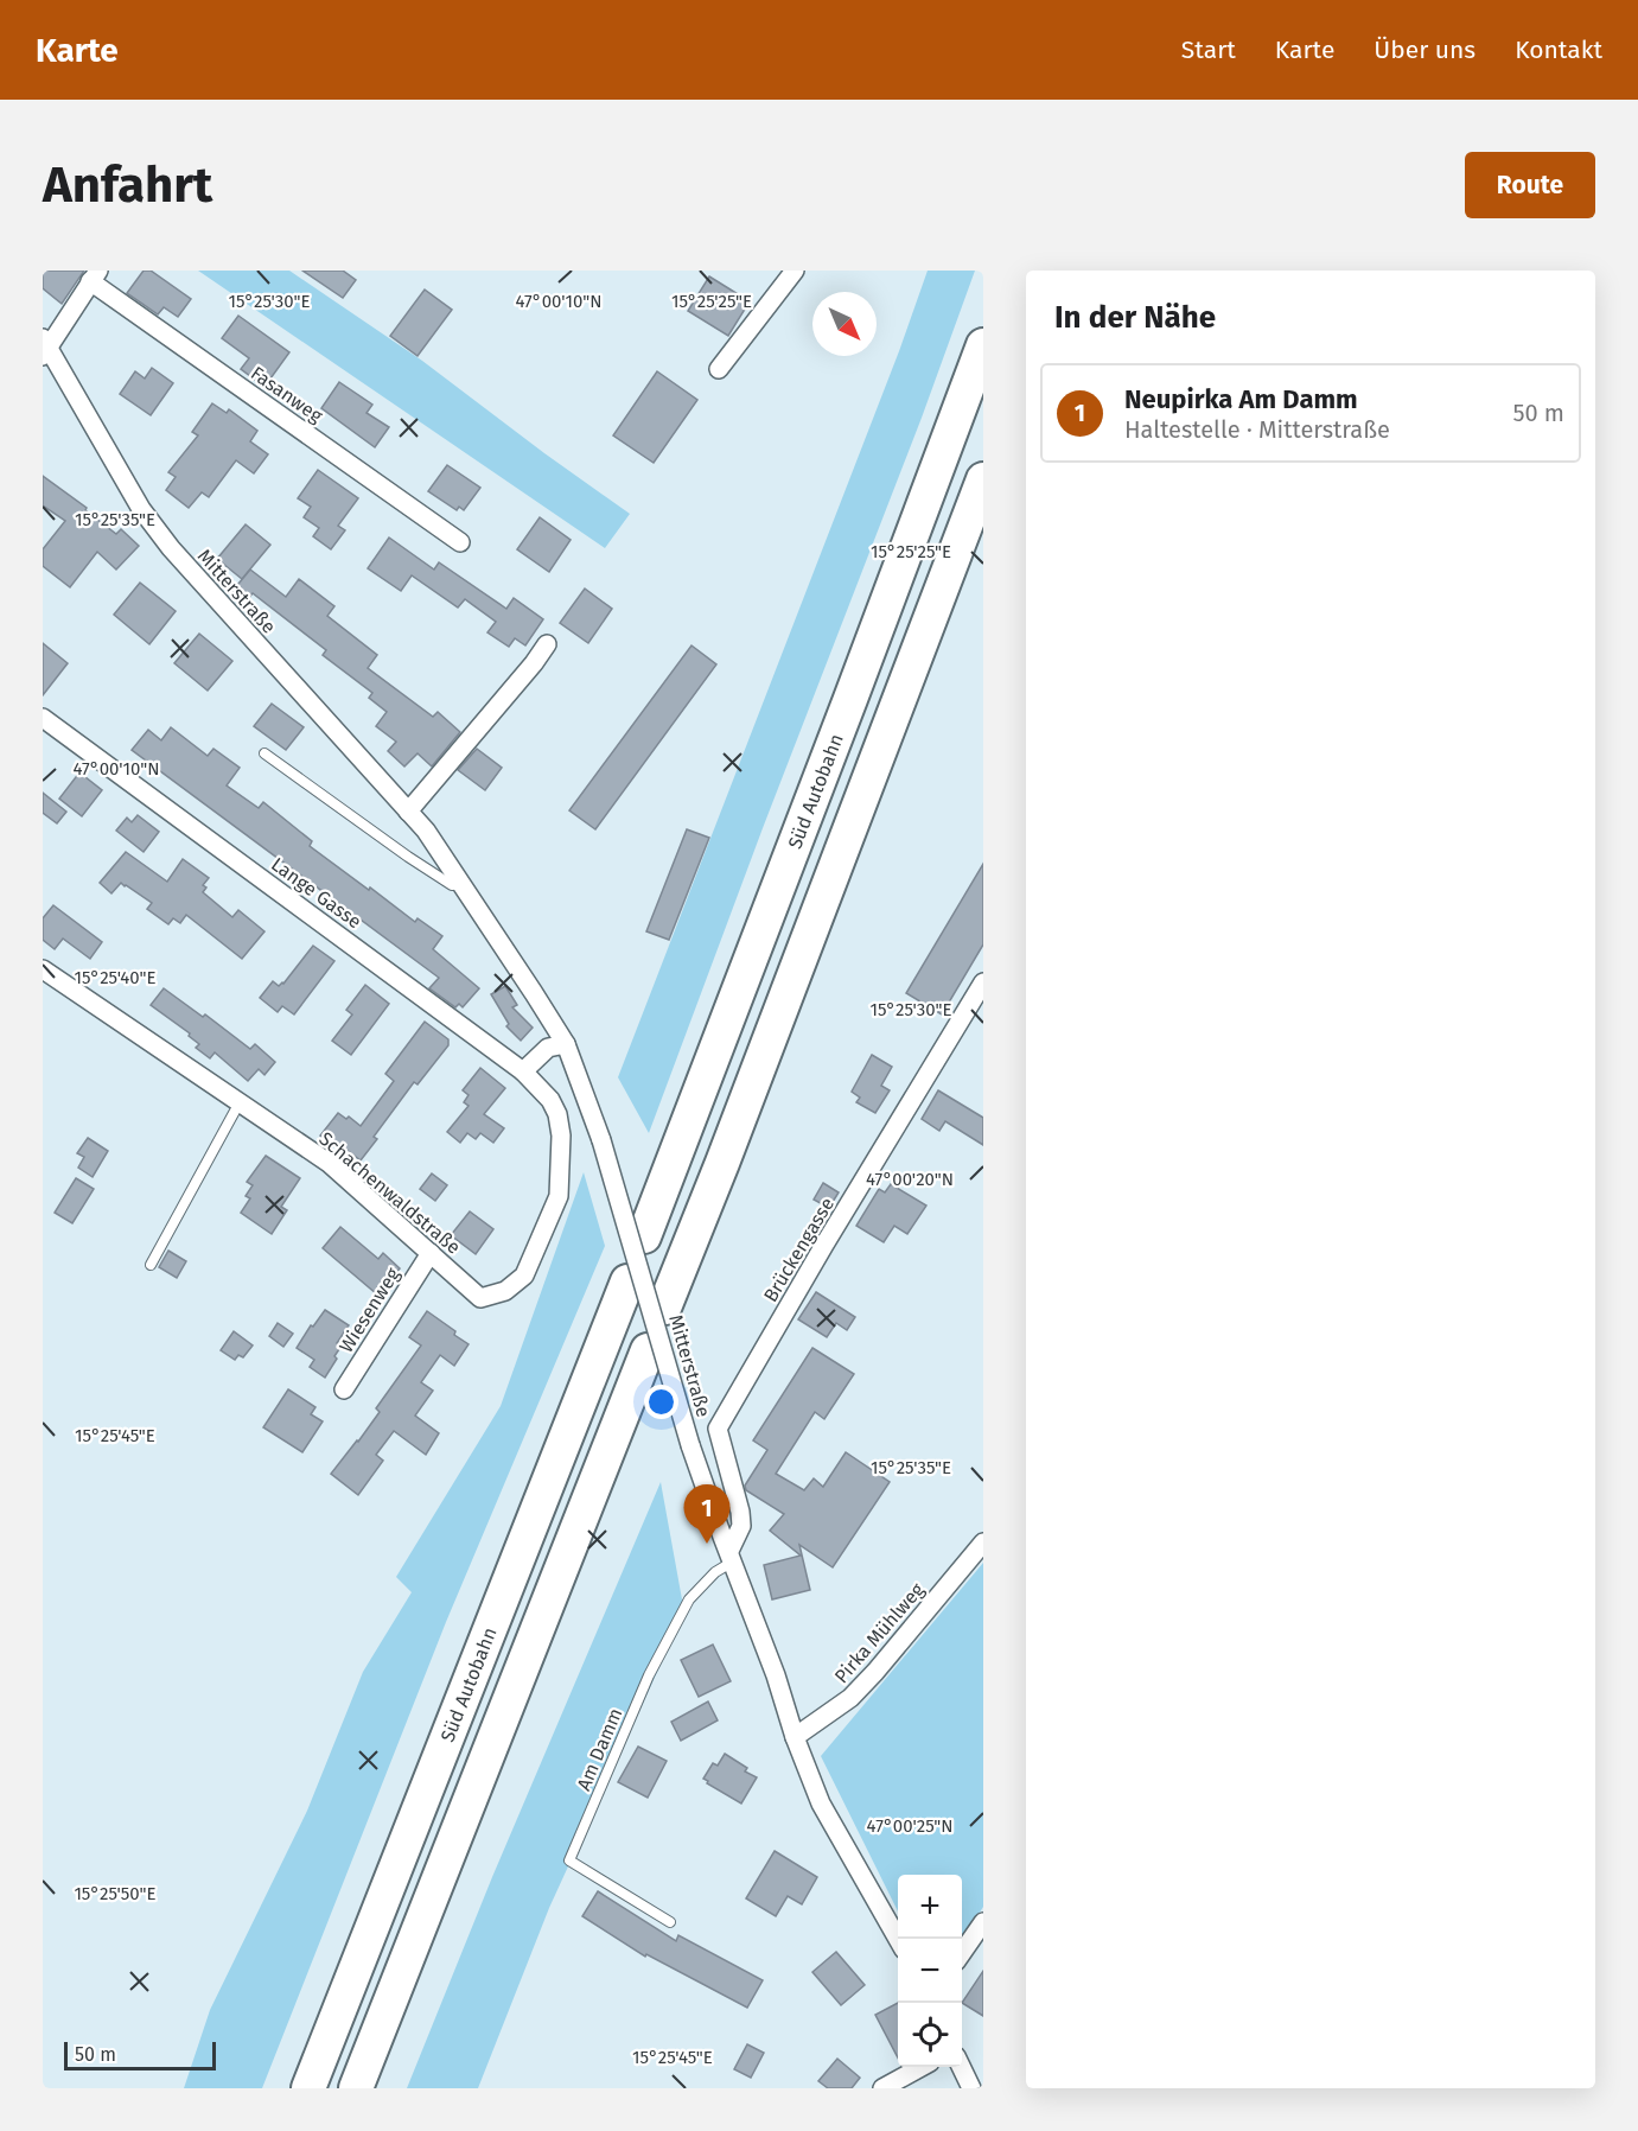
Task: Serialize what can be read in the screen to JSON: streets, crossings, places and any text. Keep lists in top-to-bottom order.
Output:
{
  "streets": {
    "highway": ["Süd Autobahn"],
    "street": [
      "Fasanweg",
      "Mitterstraße",
      "Lange Gasse",
      "Schachenwaldstraße",
      "Brückengasse",
      "Wiesenweg",
      "Pirka Mühlweg"
    ],
    "lane": ["Am Damm"]
  },
  "crossings": [
    ["Mitterstraße", "Brückengasse"],
    ["Mitterstraße", "Pirka Mühlweg"],
    ["Mitterstraße", "Am Damm"],
    ["Lange Gasse", "Schachenwaldstraße"],
    ["Schachenwaldstraße", "Wiesenweg"],
    ["Brückengasse", "Am Damm"]
  ],
  "scale_bar": "50 m",
  "north": "bottom right",
  "page": {
    "header": "Karte",
    "nav": [
      "Start",
      "Karte",
      "Über uns",
      "Kontakt"
    ],
    "buttons": "Route",
    "title": "Anfahrt",
    "heading": "In der Nähe",
    "list": [
      {
        "mark": "1",
        "name": "Neupirka Am Damm",
        "note": "Haltestelle · Mitterstraße",
        "value": "50 m"
      }
    ],
    "pins": "1",
    "map_buttons": ["+", "−"],
    "scale": "50 m"
  },
  "coordinates": [
    "47°00'10\"N",
    "15°25'30\"E",
    "15°25'25\"E",
    "15°25'35\"E",
    "15°25'40\"E",
    "47°00'20\"N",
    "15°25'45\"E",
    "47°00'25\"N",
    "15°25'50\"E"
  ]
}
